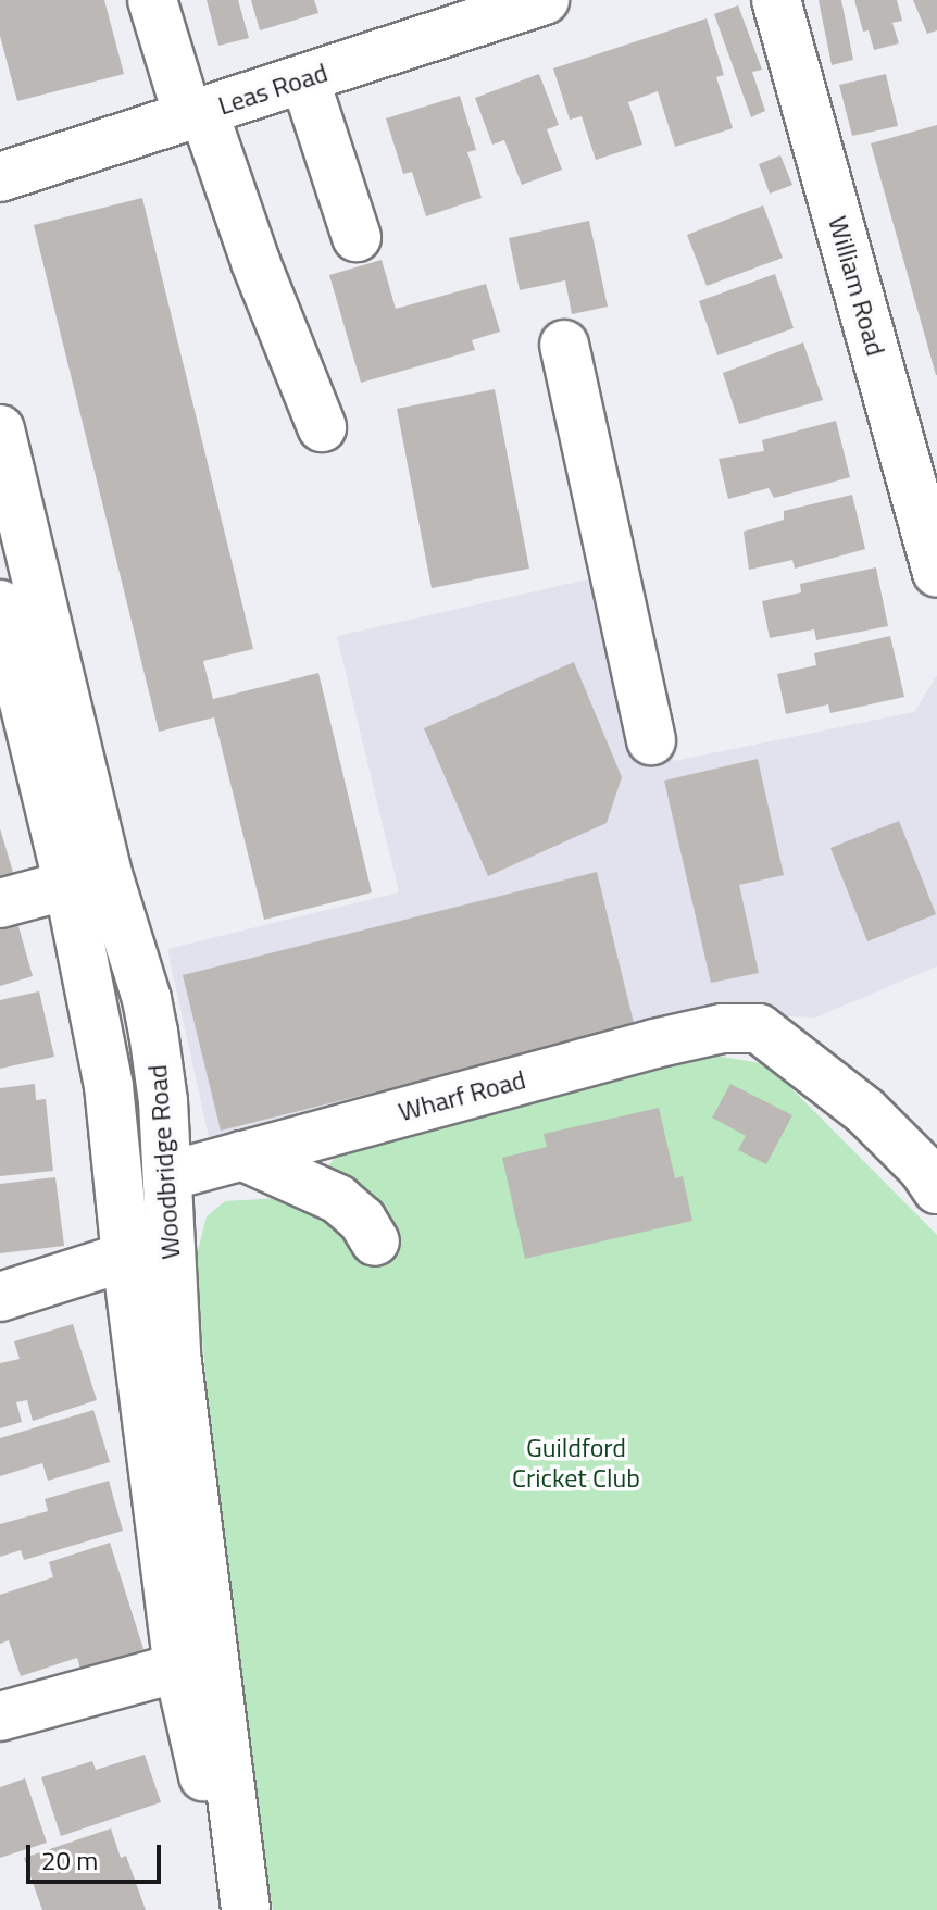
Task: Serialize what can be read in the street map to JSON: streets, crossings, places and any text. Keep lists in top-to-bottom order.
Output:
{
  "streets": {
    "main road": [
      "Leas Road",
      "William Road",
      "Wharf Road",
      "Woodbridge Road"
    ]
  },
  "crossings": [
    ["Wharf Road", "Woodbridge Road"]
  ],
  "parks": ["Guildford Cricket Club"],
  "scale_bar": "20 m"
}
